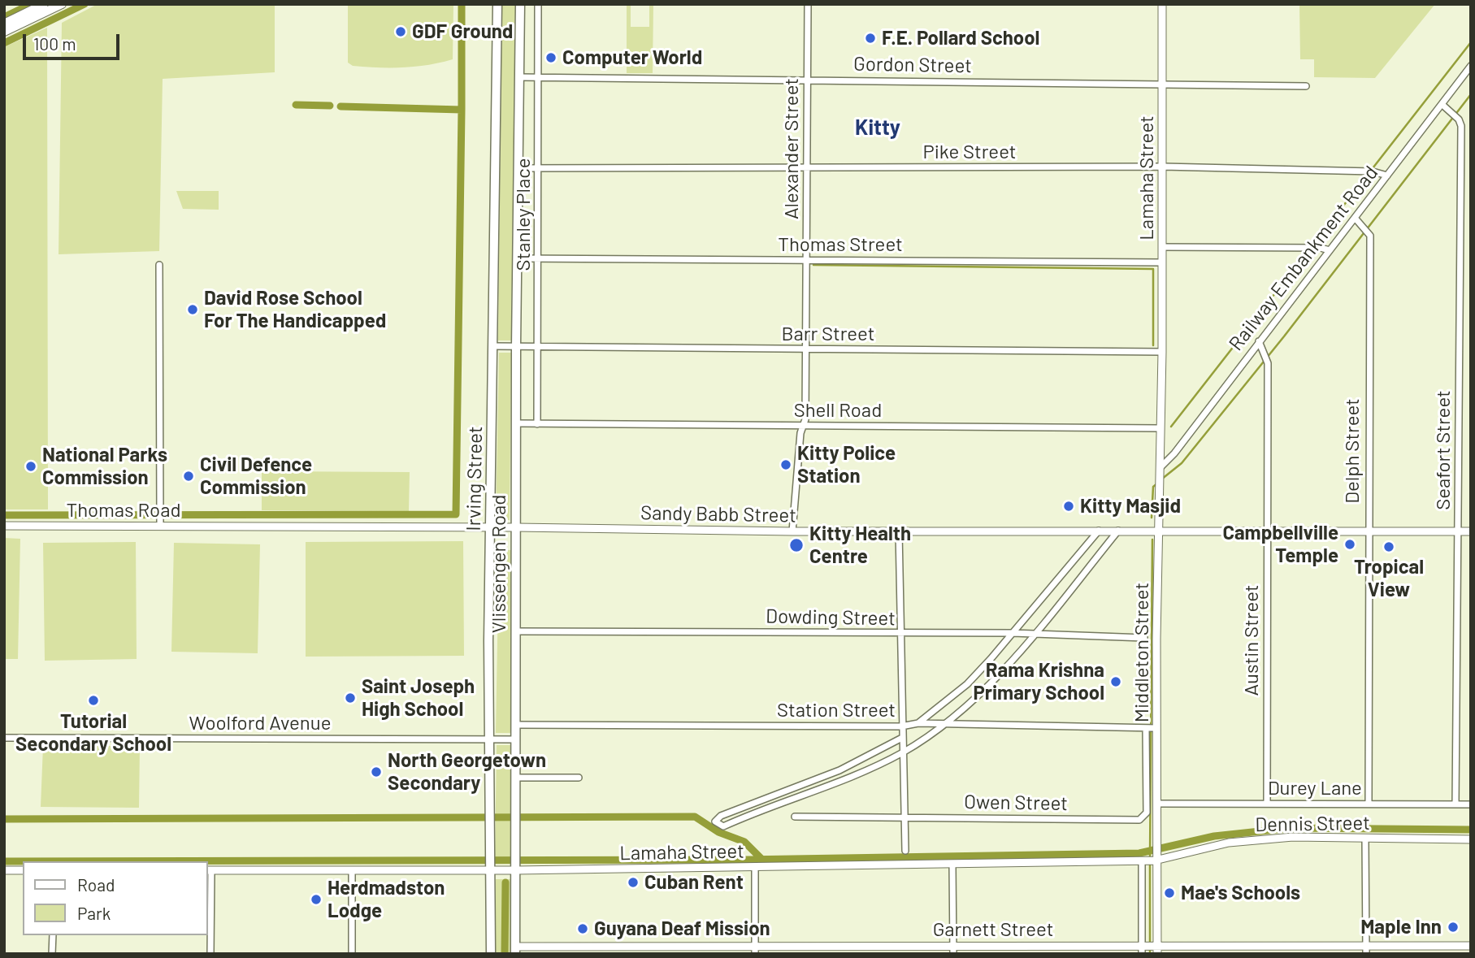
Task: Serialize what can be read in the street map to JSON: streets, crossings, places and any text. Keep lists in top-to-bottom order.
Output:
{
  "streets": {
    "main road": ["Irving Street", "Vlissengen Road"],
    "street": [
      "Gordon Street",
      "Alexander Street",
      "Pike Street",
      "Lamaha Street",
      "Stanley Place",
      "Thomas Street",
      "Railway Embankment Road",
      "Barr Street",
      "Shell Road",
      "Seafort Street",
      "Delph Street",
      "Thomas Road",
      "Sandy Babb Street",
      "Dowding Street",
      "Austin Street",
      "Middleton Street",
      "Station Street",
      "Woolford Avenue",
      "Durey Lane",
      "Owen Street",
      "Dennis Street",
      "Garnett Street"
    ]
  },
  "crossings": [
    ["Gordon Street", "Alexander Street"],
    ["Gordon Street", "Lamaha Street"],
    ["Gordon Street", "Stanley Place"],
    ["Gordon Street", "Vlissengen Road"],
    ["Alexander Street", "Pike Street"],
    ["Alexander Street", "Thomas Street"],
    ["Alexander Street", "Barr Street"],
    ["Alexander Street", "Shell Road"],
    ["Alexander Street", "Sandy Babb Street"],
    ["Pike Street", "Lamaha Street"],
    ["Pike Street", "Stanley Place"],
    ["Pike Street", "Railway Embankment Road"],
    ["Pike Street", "Vlissengen Road"],
    ["Lamaha Street", "Thomas Street"],
    ["Lamaha Street", "Barr Street"],
    ["Lamaha Street", "Irving Street"],
    ["Lamaha Street", "Vlissengen Road"],
    ["Lamaha Street", "Middleton Street"],
    ["Lamaha Street", "Dennis Street"],
    ["Stanley Place", "Thomas Street"],
    ["Stanley Place", "Barr Street"],
    ["Stanley Place", "Shell Road"],
    ["Thomas Street", "Vlissengen Road"],
    ["Railway Embankment Road", "Seafort Street"],
    ["Railway Embankment Road", "Delph Street"],
    ["Railway Embankment Road", "Austin Street"],
    ["Railway Embankment Road", "Middleton Street"],
    ["Barr Street", "Irving Street"],
    ["Barr Street", "Vlissengen Road"],
    ["Barr Street", "Middleton Street"],
    ["Shell Road", "Vlissengen Road"],
    ["Shell Road", "Middleton Street"],
    ["Seafort Street", "Sandy Babb Street"],
    ["Seafort Street", "Durey Lane"],
    ["Delph Street", "Sandy Babb Street"],
    ["Delph Street", "Durey Lane"],
    ["Irving Street", "Thomas Road"],
    ["Irving Street", "Woolford Avenue"],
    ["Thomas Road", "Sandy Babb Street"],
    ["Thomas Road", "Vlissengen Road"],
    ["Sandy Babb Street", "Vlissengen Road"],
    ["Sandy Babb Street", "Austin Street"],
    ["Sandy Babb Street", "Middleton Street"],
    ["Vlissengen Road", "Dowding Street"],
    ["Vlissengen Road", "Station Street"],
    ["Vlissengen Road", "Woolford Avenue"],
    ["Vlissengen Road", "Garnett Street"],
    ["Austin Street", "Durey Lane"],
    ["Middleton Street", "Station Street"],
    ["Middleton Street", "Durey Lane"],
    ["Middleton Street", "Dennis Street"],
    ["Middleton Street", "Garnett Street"],
    ["Station Street", "Owen Street"]
  ],
  "districts": ["Kitty"],
  "places": [
    "GDF Ground",
    "F.E. Pollard School",
    "Computer World",
    "David Rose School For The Handicapped",
    "Kitty Police Station",
    "National Parks Commission",
    "Civil Defence Commission",
    "Kitty Masjid",
    "Campbellville Temple",
    "Kitty Health Centre",
    "Tropical View",
    "Rama Krishna Primary School",
    "Saint Joseph High School",
    "Tutorial Secondary School",
    "North Georgetown Secondary",
    "Cuban Rent",
    "Mae's Schools",
    "Herdmadston Lodge",
    "Maple Inn",
    "Guyana Deaf Mission"
  ],
  "legend": ["Road", "Park"],
  "scale_bar": "100 m"
}
